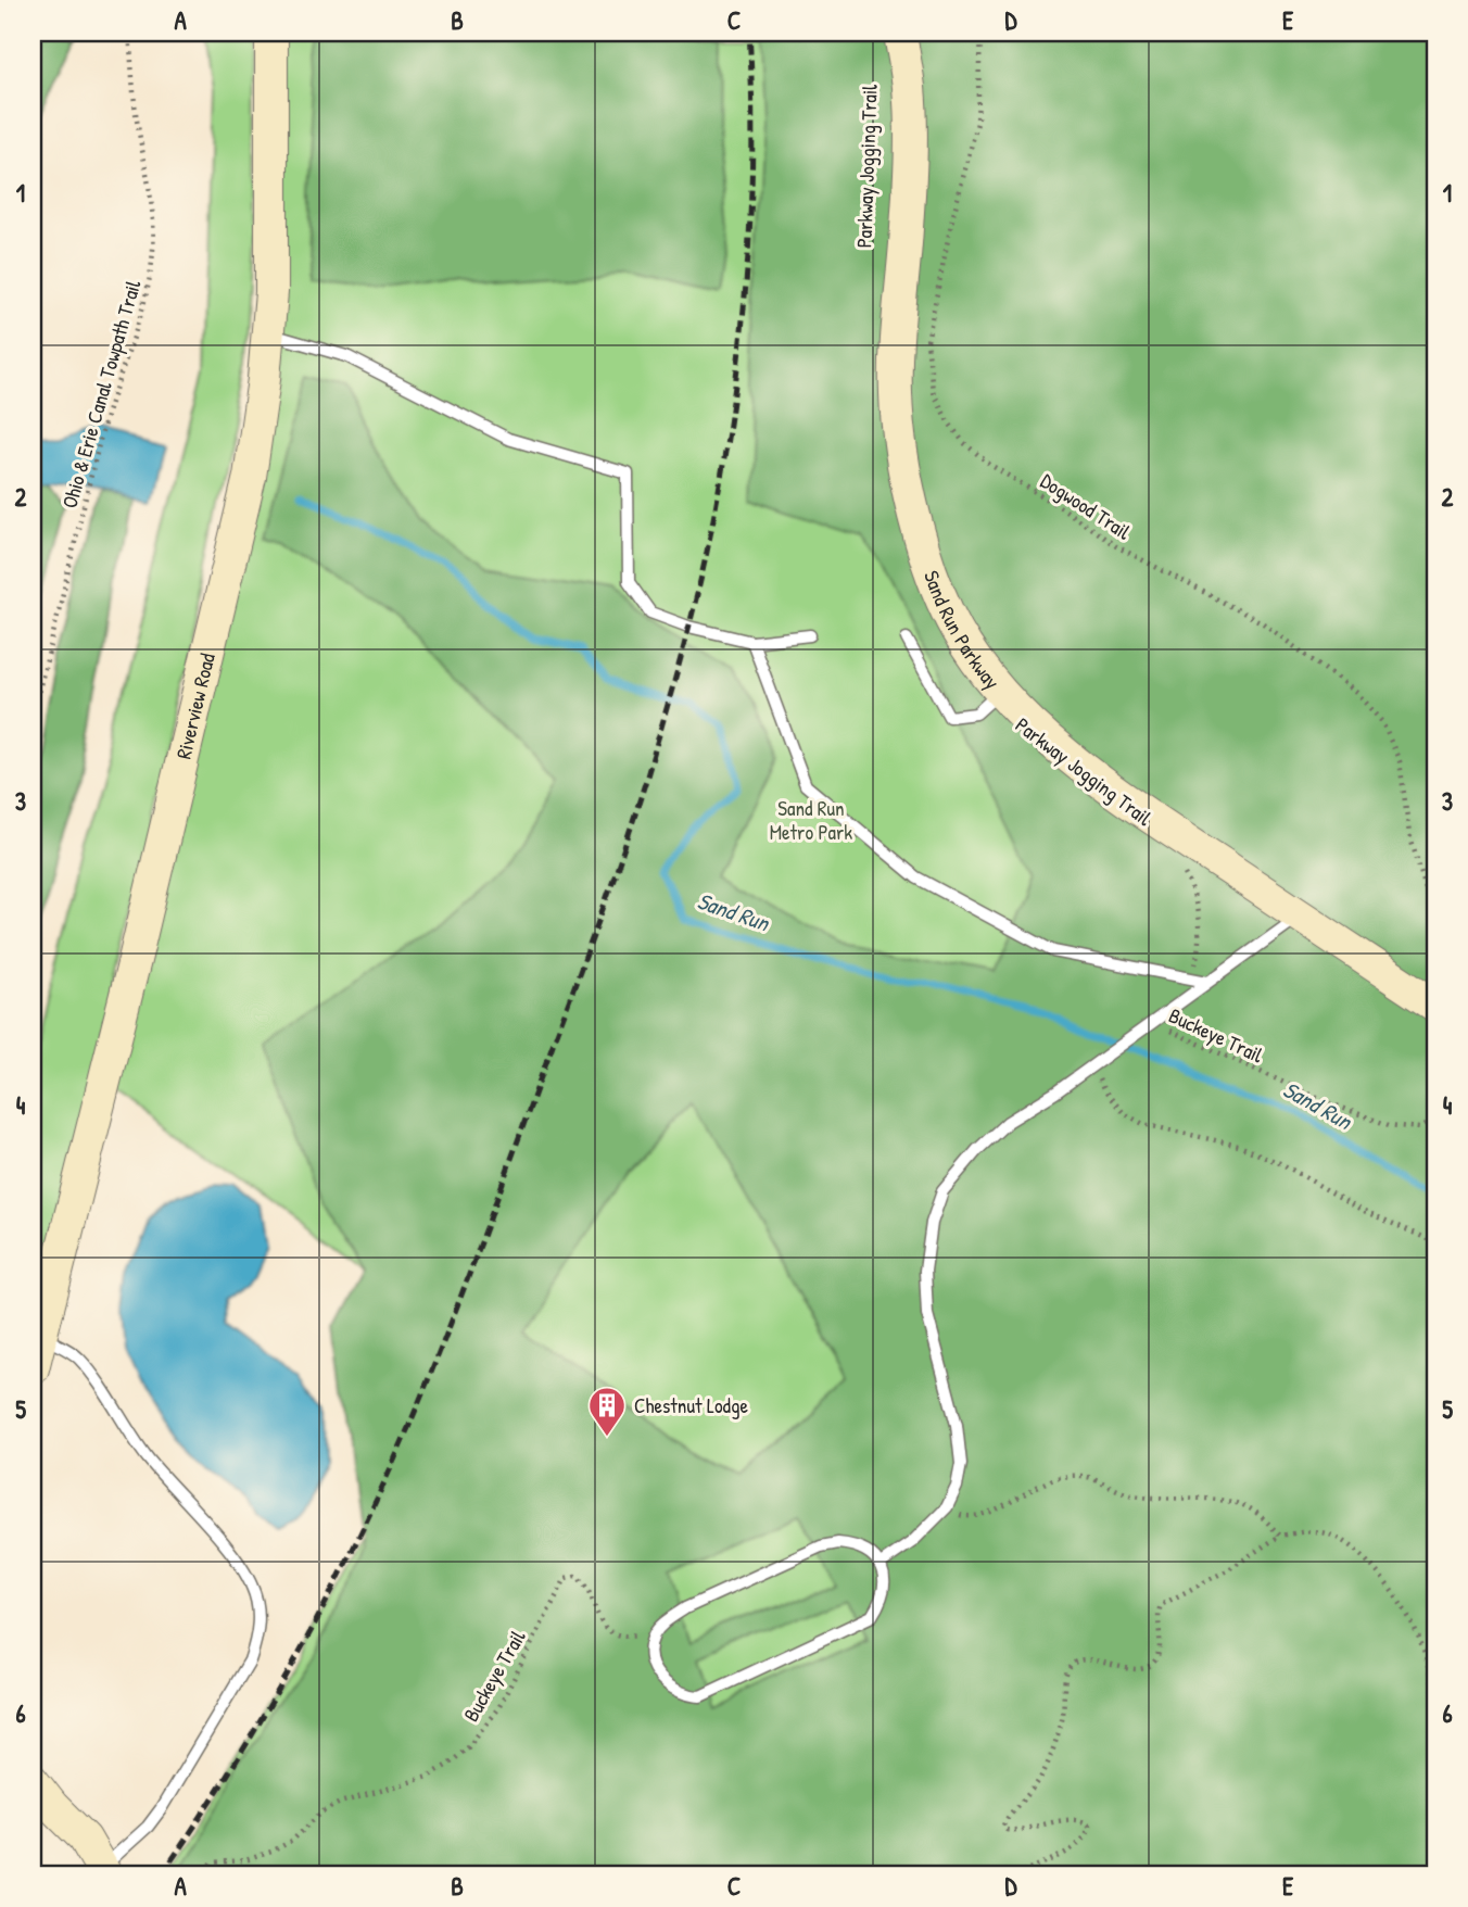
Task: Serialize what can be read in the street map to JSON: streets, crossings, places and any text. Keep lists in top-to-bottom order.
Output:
{
  "streets": {
    "main road": ["Sand Run Parkway", "Riverview Road"],
    "path": ["Ohio & Erie Canal Towpath Trail", "Dogwood Trail", "Buckeye Trail"]
  },
  "water": ["Sand Run"],
  "parks": ["Sand Run Metro Park"],
  "places": {
    "building": ["Chestnut Lodge"]
  },
  "grid": {
    "columns": [
      "A",
      "B",
      "C",
      "D",
      "E"
    ],
    "rows": [
      "1",
      "2",
      "3",
      "4",
      "5",
      "6"
    ]
  }
}
